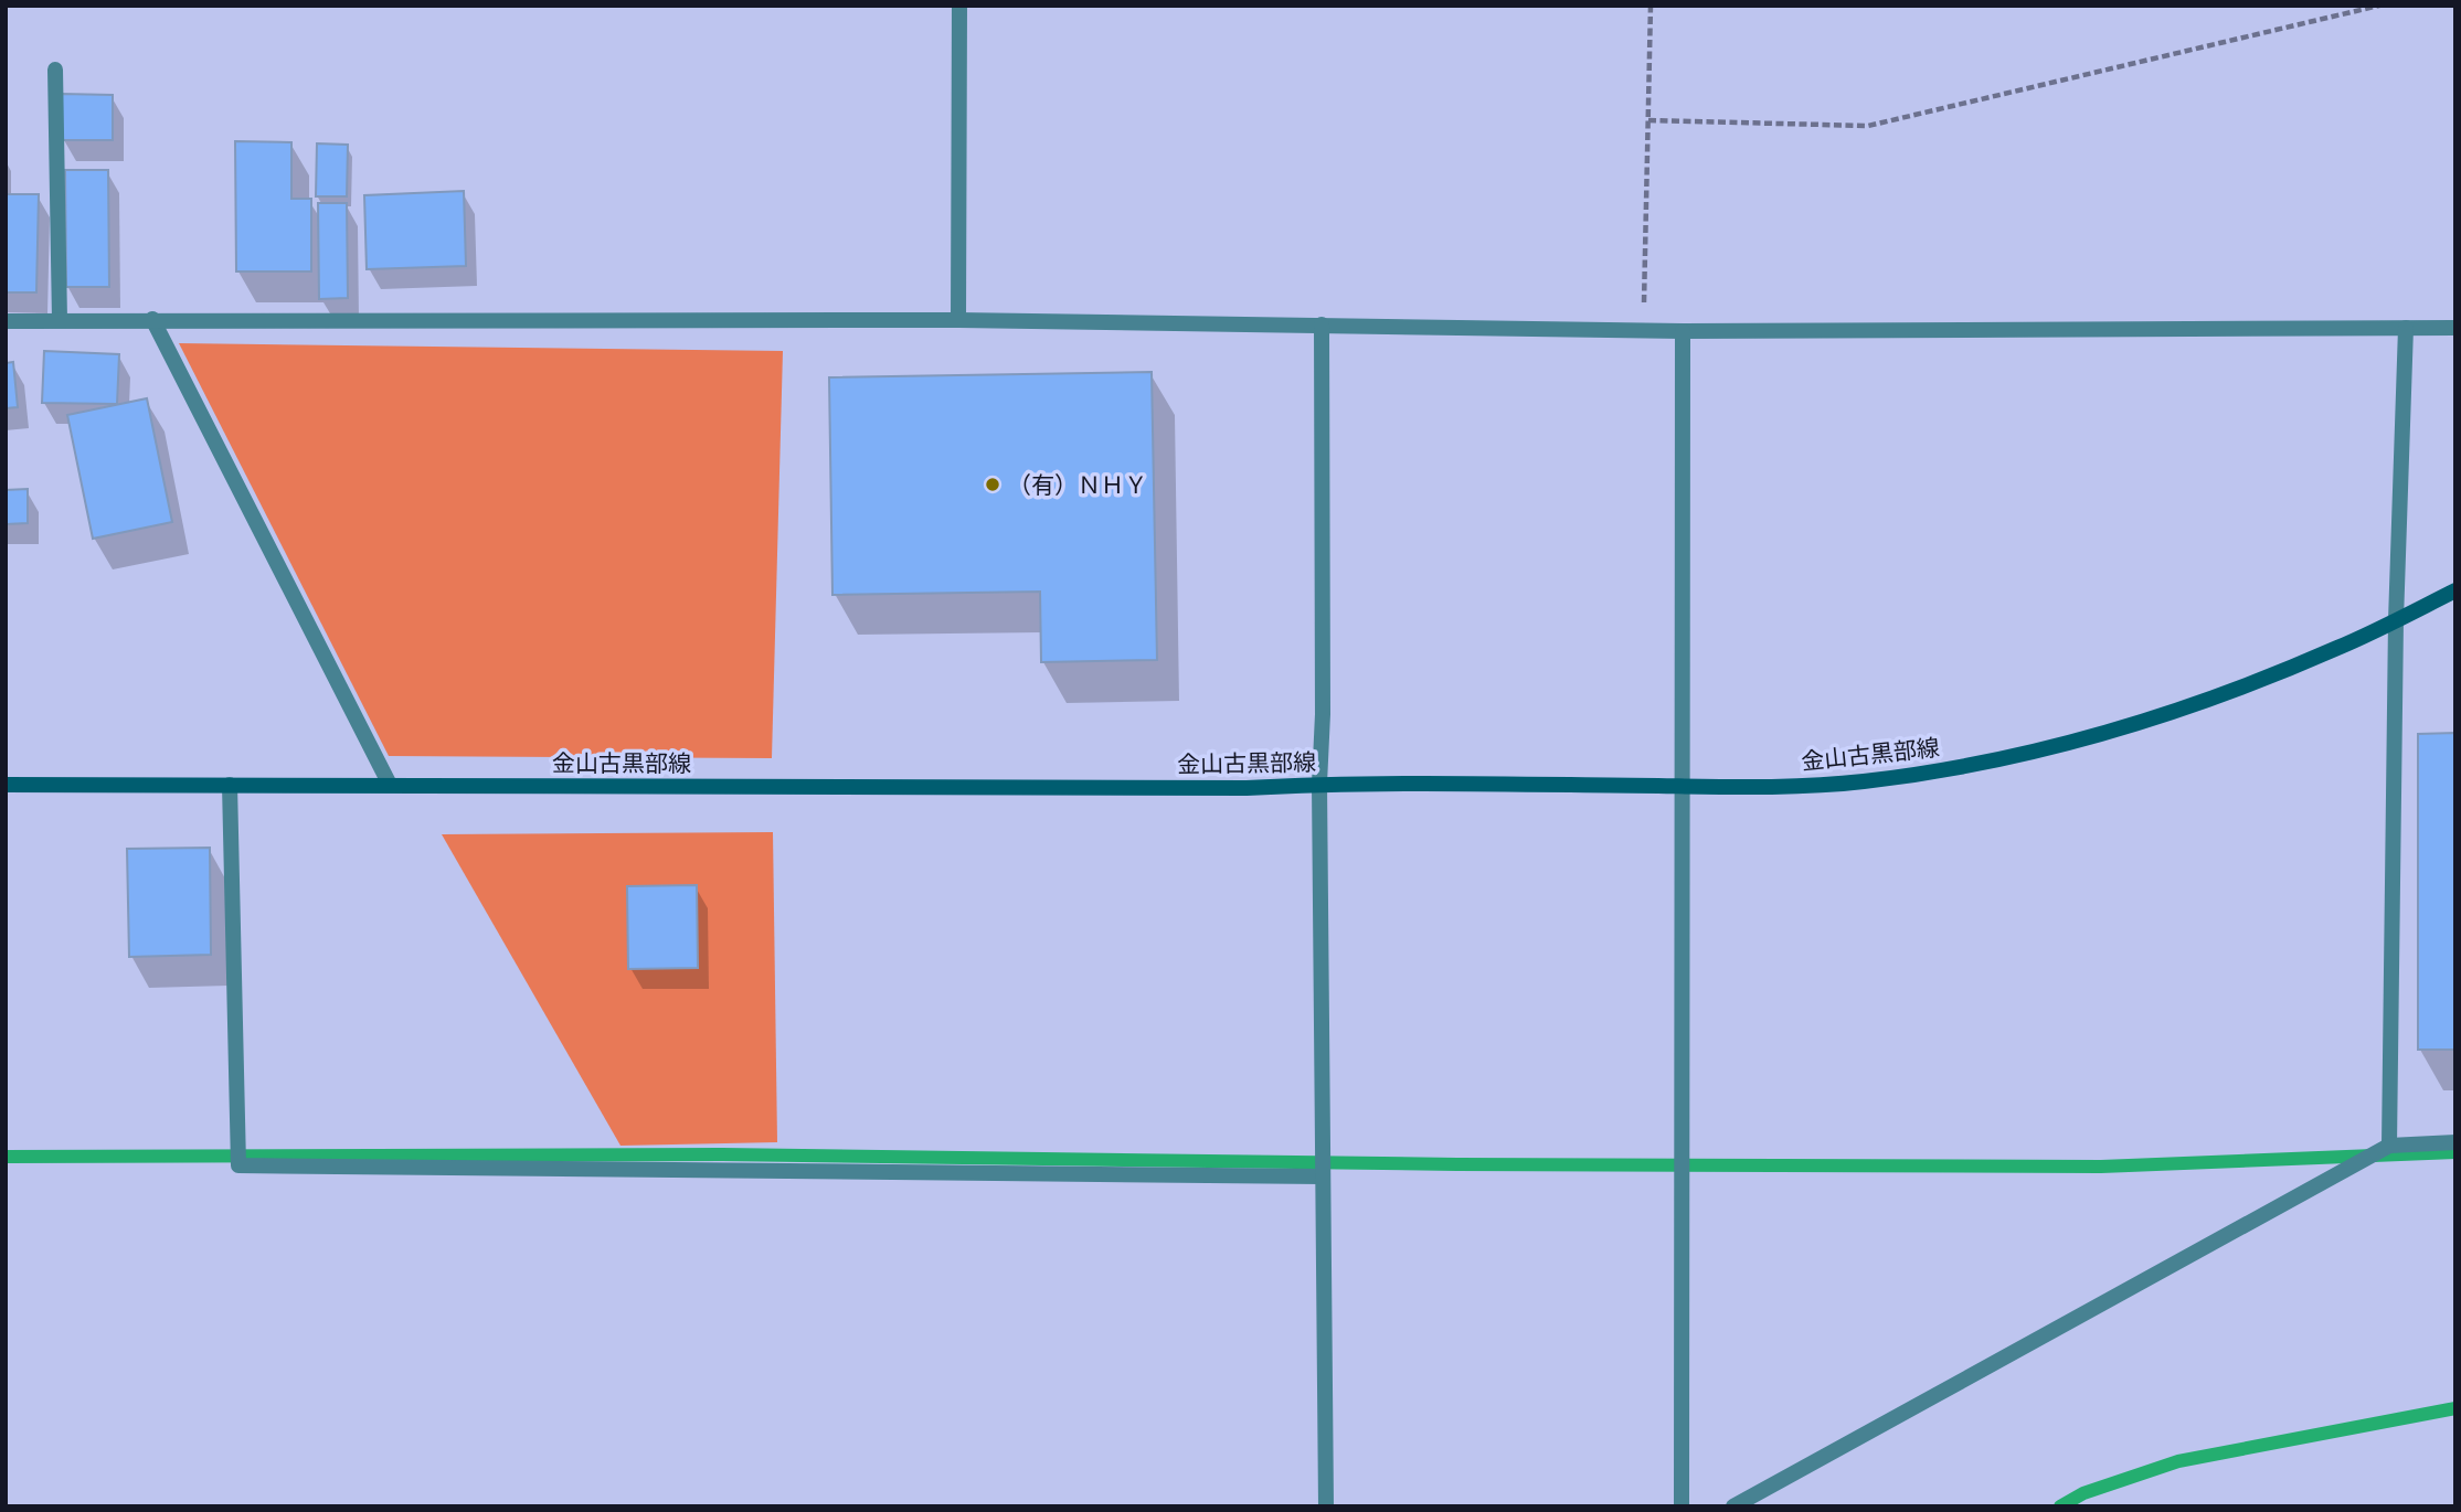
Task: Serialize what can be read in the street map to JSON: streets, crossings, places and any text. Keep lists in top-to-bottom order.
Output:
{
  "streets": {
    "main road": ["金山古黒部線"]
  },
  "places": ["（有）ＮＨＹ"]
}
